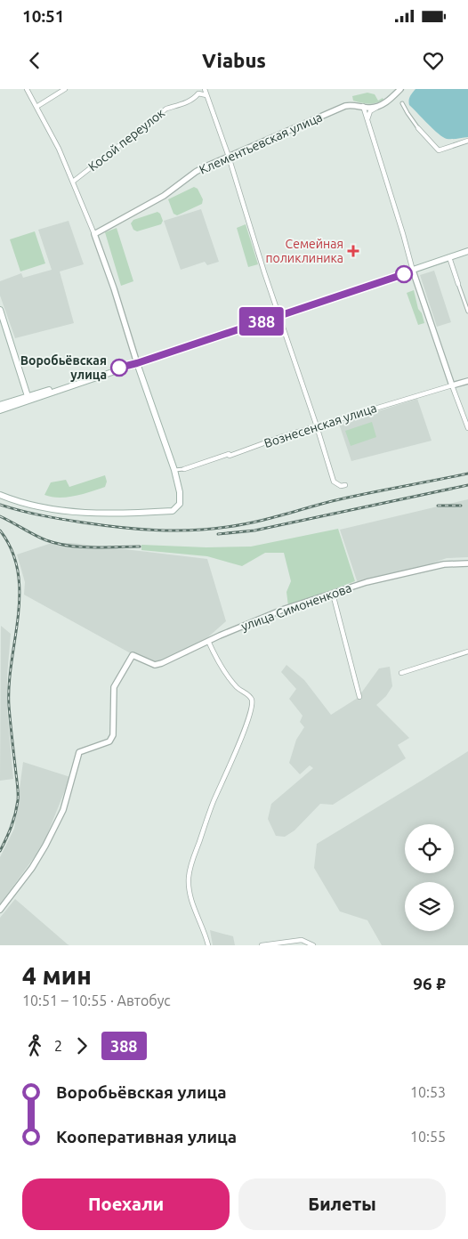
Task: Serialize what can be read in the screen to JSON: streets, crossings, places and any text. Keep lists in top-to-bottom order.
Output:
{
  "streets": {
    "street": [
      "Косой переулок",
      "Клементьевская улица",
      "Вознесенская улица",
      "улица Симоненкова"
    ]
  },
  "places": {
    "health": ["Семейная поликлиника"],
    "other": ["Воробьёвская улица"]
  },
  "lines": ["bus line 388"],
  "page": {
    "status": "10:51",
    "header": "Viabus",
    "on_map": "388",
    "heading": ["4 мин", "10:51 – 10:55 · Автобус", "96 ₽"],
    "legs": ["2", "388"],
    "list": [
      {
        "name": "Воробьёвская улица",
        "value": "10:53"
      },
      {
        "name": "Кооперативная улица",
        "value": "10:55"
      }
    ],
    "buttons": ["Поехали", "Билеты"]
  }
}
